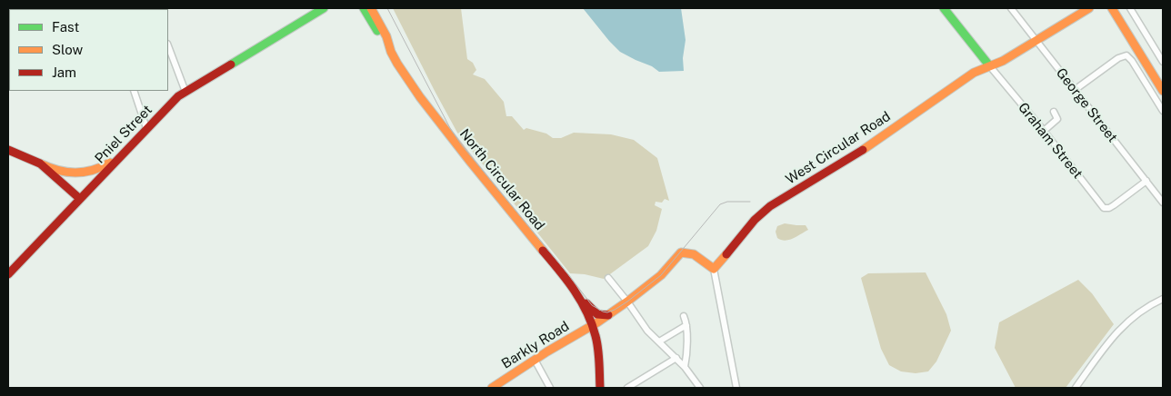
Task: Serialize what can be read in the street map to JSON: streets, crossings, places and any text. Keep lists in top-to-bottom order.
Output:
{
  "streets": {
    "main road": [
      "Pniel Street",
      "West Circular Road",
      "North Circular Road",
      "Barkly Road"
    ],
    "street": ["George Street", "Graham Street"]
  },
  "crossings": [
    ["George Street", "Graham Street"],
    ["George Street", "West Circular Road"],
    ["Graham Street", "West Circular Road"],
    ["West Circular Road", "Barkly Road"],
    ["North Circular Road", "Barkly Road"]
  ],
  "legend": ["Fast", "Slow", "Jam"]
}
